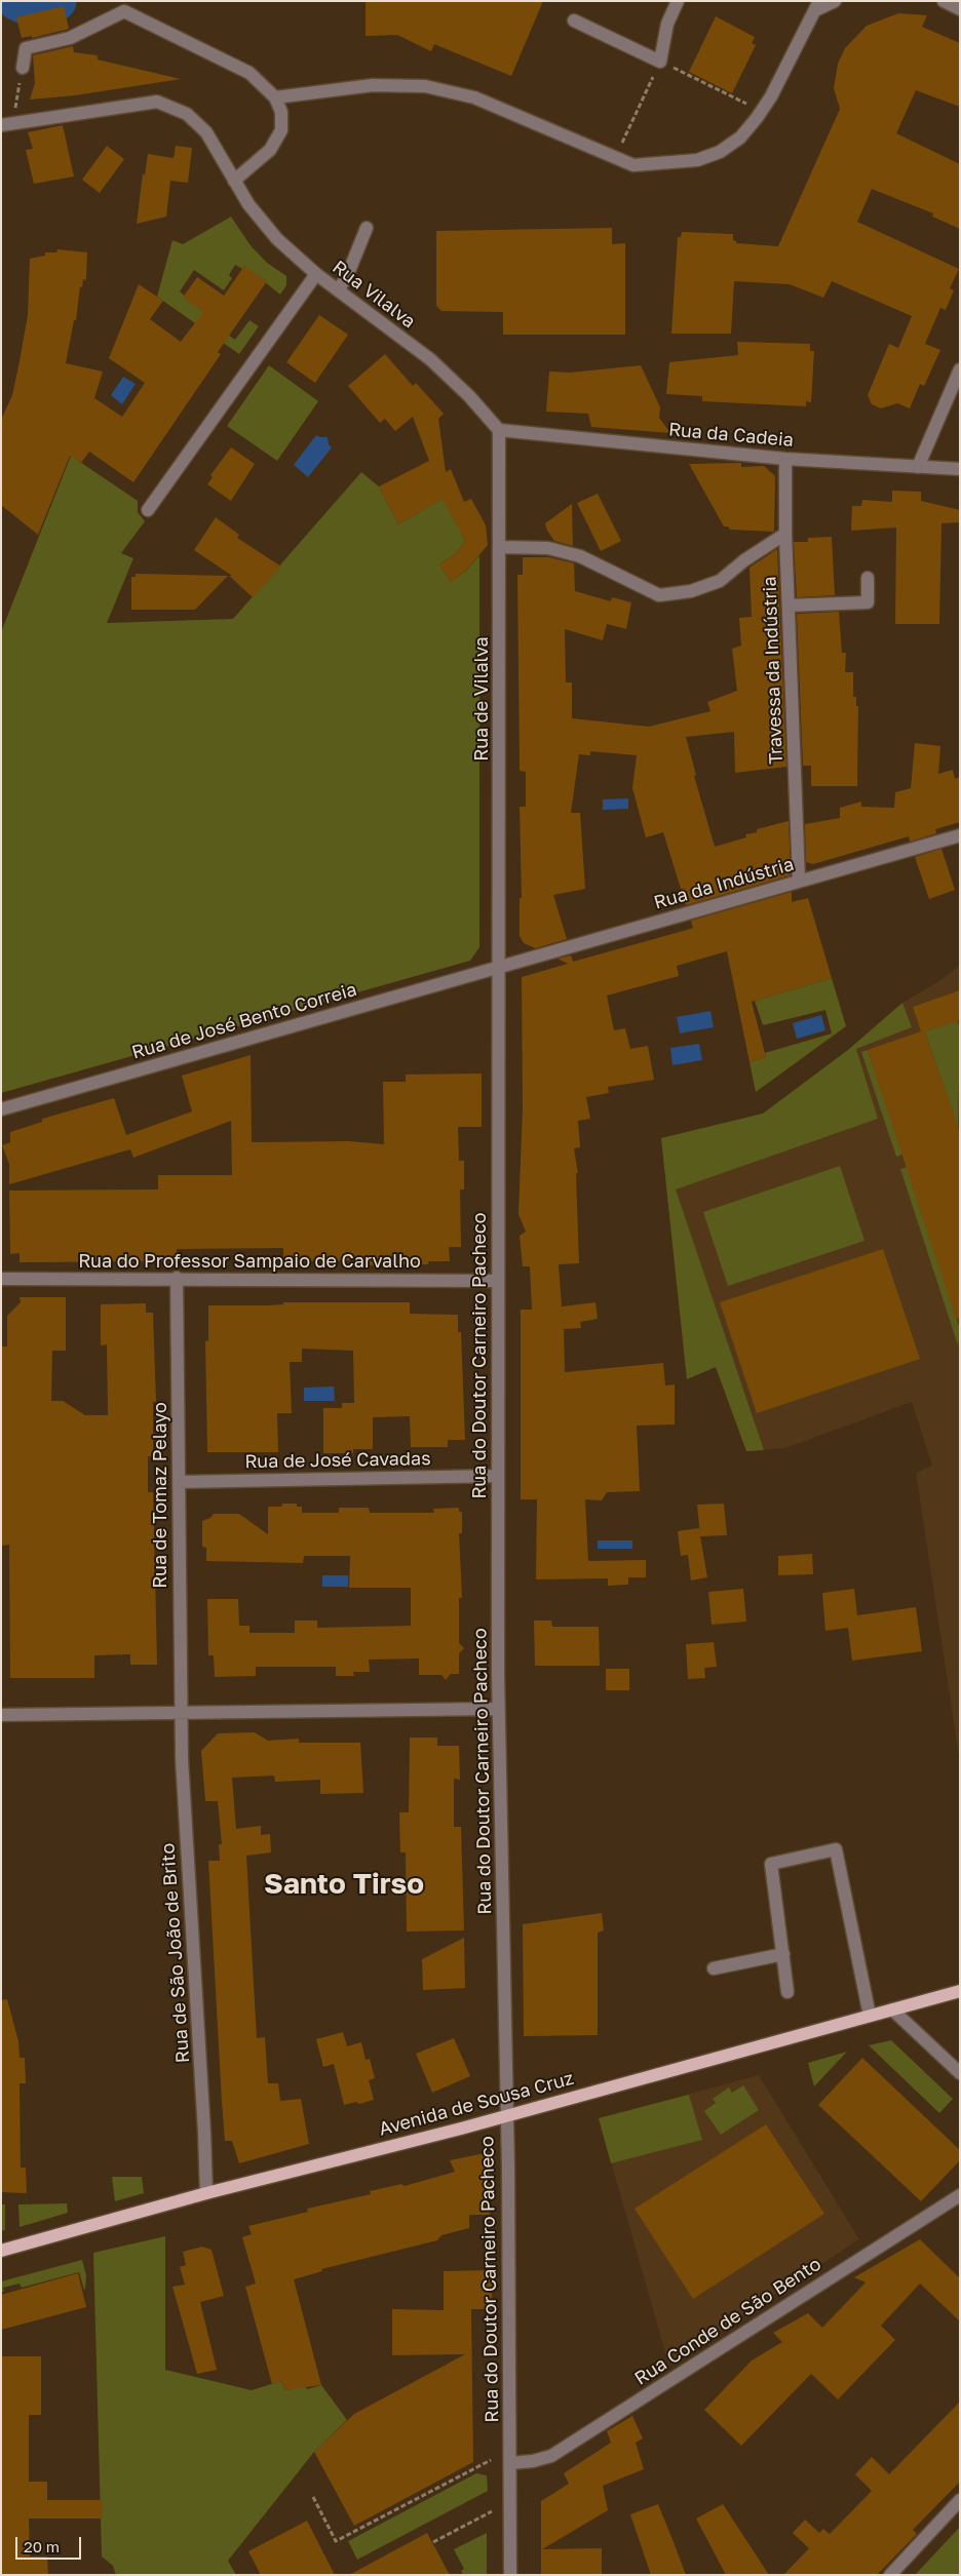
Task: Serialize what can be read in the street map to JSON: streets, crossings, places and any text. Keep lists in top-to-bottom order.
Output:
{
  "streets": {
    "main road": ["Avenida de Sousa Cruz"],
    "street": [
      "Rua Vilalva",
      "Rua da Cadeia",
      "Travessa da Indústria",
      "Rua de Vilalva",
      "Rua da Indústria",
      "Rua de José Bento Correia",
      "Rua do Professor Sampaio de Carvalho",
      "Rua do Doutor Carneiro Pacheco",
      "Rua de José Cavadas",
      "Rua de Tomaz Pelayo",
      "Rua de São João de Brito",
      "Rua Conde de São Bento"
    ]
  },
  "crossings": [
    ["Rua Vilalva", "Rua da Cadeia"],
    ["Rua Vilalva", "Rua de Vilalva"],
    ["Rua da Cadeia", "Travessa da Indústria"],
    ["Rua da Cadeia", "Rua de Vilalva"],
    ["Travessa da Indústria", "Rua da Indústria"],
    ["Rua de Vilalva", "Rua da Indústria"],
    ["Rua de Vilalva", "Rua de José Bento Correia"],
    ["Rua de Vilalva", "Rua do Doutor Carneiro Pacheco"],
    ["Rua da Indústria", "Rua de José Bento Correia"],
    ["Rua da Indústria", "Rua do Doutor Carneiro Pacheco"],
    ["Rua de José Bento Correia", "Rua do Doutor Carneiro Pacheco"],
    ["Rua do Professor Sampaio de Carvalho", "Rua do Doutor Carneiro Pacheco"],
    ["Rua do Professor Sampaio de Carvalho", "Rua de Tomaz Pelayo"],
    ["Rua do Doutor Carneiro Pacheco", "Rua de José Cavadas"],
    ["Rua do Doutor Carneiro Pacheco", "Avenida de Sousa Cruz"],
    ["Rua do Doutor Carneiro Pacheco", "Rua Conde de São Bento"],
    ["Rua de José Cavadas", "Rua de Tomaz Pelayo"],
    ["Rua de Tomaz Pelayo", "Rua de São João de Brito"],
    ["Rua de São João de Brito", "Avenida de Sousa Cruz"]
  ],
  "districts": ["Santo Tirso"],
  "scale_bar": "20 m"
}
